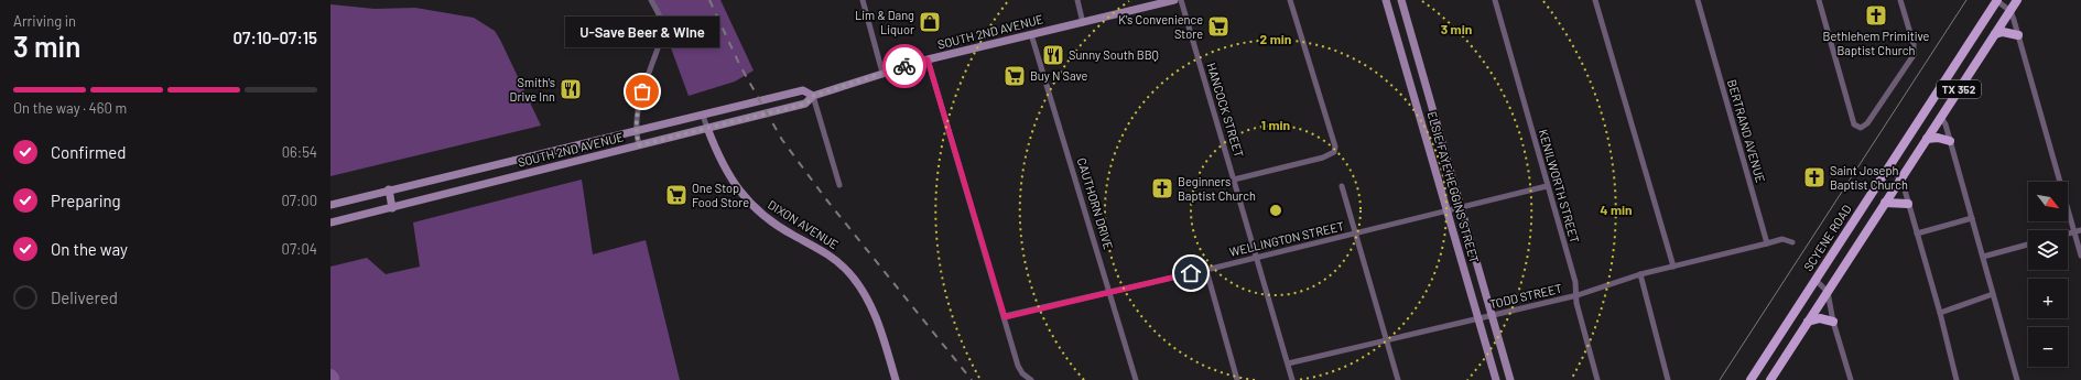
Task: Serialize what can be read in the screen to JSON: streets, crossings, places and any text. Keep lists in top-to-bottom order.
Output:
{
  "streets": {
    "main road": [
      "SOUTH 2ND AVENUE",
      "TX 352",
      "ELSIE FAYE HEGGINS STREET",
      "DIXON AVENUE",
      "SCYENE ROAD"
    ],
    "street": [
      "HANCOCK STREET",
      "BERTRAND AVENUE",
      "KENILWORTH STREET",
      "CAUTHORN DRIVE",
      "WELLINGTON STREET",
      "TODD STREET"
    ]
  },
  "crossings": [
    ["SOUTH 2ND AVENUE", "CAUTHORN DRIVE"],
    ["SOUTH 2ND AVENUE", "DIXON AVENUE"],
    ["HANCOCK STREET", "WELLINGTON STREET"],
    ["HANCOCK STREET", "TODD STREET"],
    ["BERTRAND AVENUE", "TODD STREET"],
    ["KENILWORTH STREET", "WELLINGTON STREET"],
    ["KENILWORTH STREET", "TODD STREET"],
    ["ELSIE FAYE HEGGINS STREET", "WELLINGTON STREET"],
    ["ELSIE FAYE HEGGINS STREET", "TODD STREET"],
    ["CAUTHORN DRIVE", "WELLINGTON STREET"]
  ],
  "places": {
    "church": ["Bethlehem Primitive Baptist Church", "Saint Joseph Baptist Church", "Beginners Baptist Church"],
    "shop": ["Lim & Dang Liquor"],
    "supermarket": ["K's Convenience Store", "Buy N Save", "One Stop Food Store"],
    "restaurant": ["Sunny South BBQ", "Smith's Drive Inn"],
    "other": ["U-Save Beer & Wine"]
  },
  "north": "bottom right",
  "page": {
    "heading": ["3 min", "Arriving in", "07:10–07:15"],
    "bubble": "U-Save Beer & Wine",
    "bar": "On the way · 460 m",
    "list": [
      ["Confirmed", "06:54"],
      ["Preparing", "07:00"],
      ["On the way", "07:04"],
      "Delivered"
    ],
    "map_buttons": ["+", "−"]
  },
  "rings": [
    "3 min",
    "2 min",
    "1 min",
    "4 min"
  ]
}
